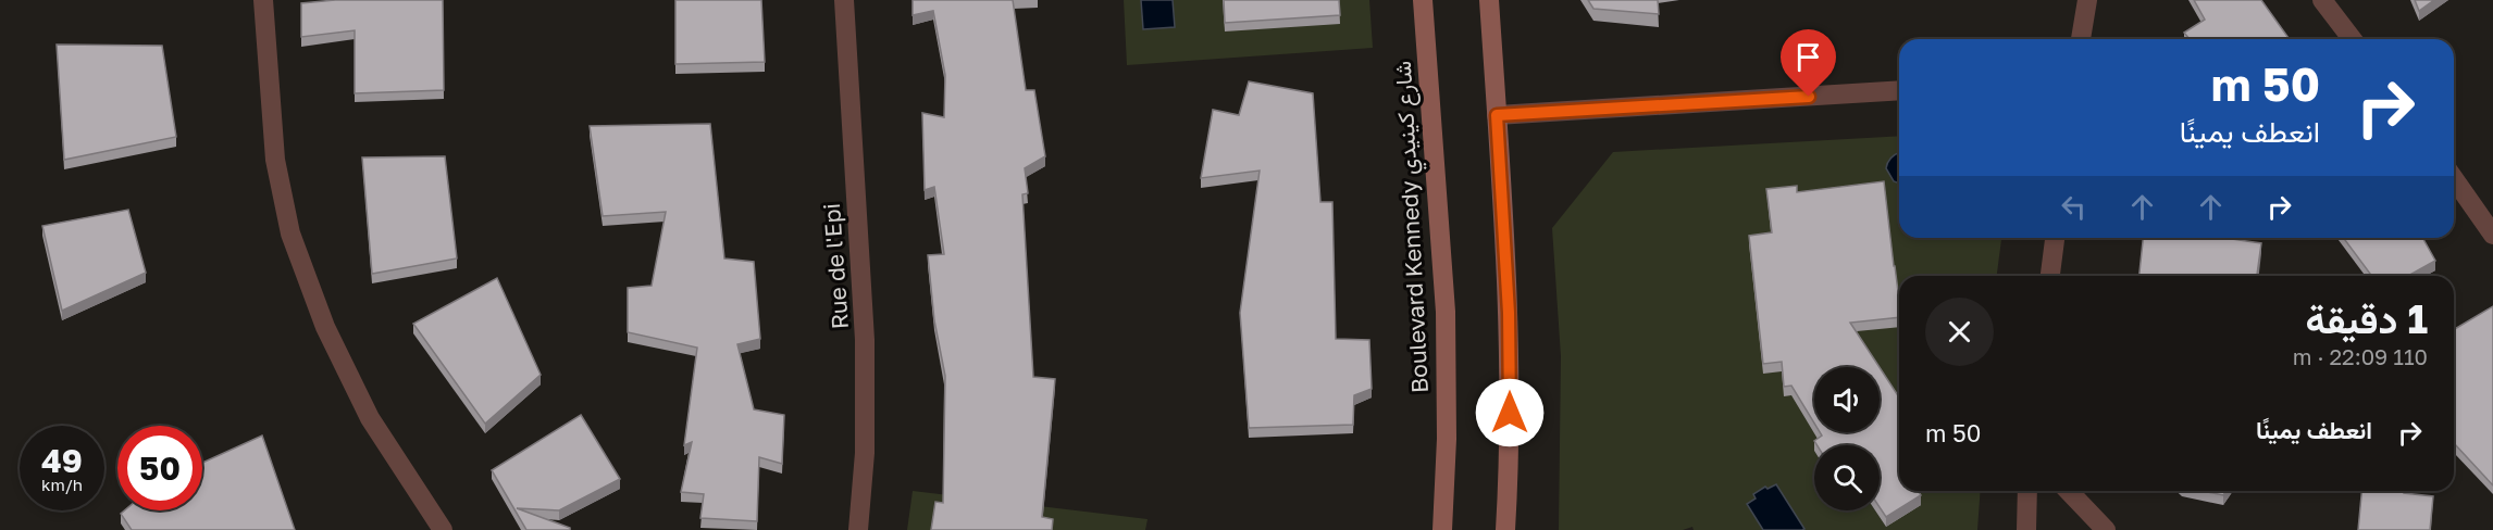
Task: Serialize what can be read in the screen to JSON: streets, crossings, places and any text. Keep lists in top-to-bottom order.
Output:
{
  "streets": {
    "main road": ["Boulevard Kennedy شارع كينيدي"],
    "street": ["Rue de l'Epi"]
  },
  "page": {
    "turn": ["50 m", "انعطف يمينًا"],
    "heading": ["1 دقيقة", "110 m · 22:09"],
    "list": [
      {
        "name": "انعطف يمينًا",
        "value": "50 m"
      }
    ],
    "speed": "49 km/h",
    "limit": "50"
  }
}
